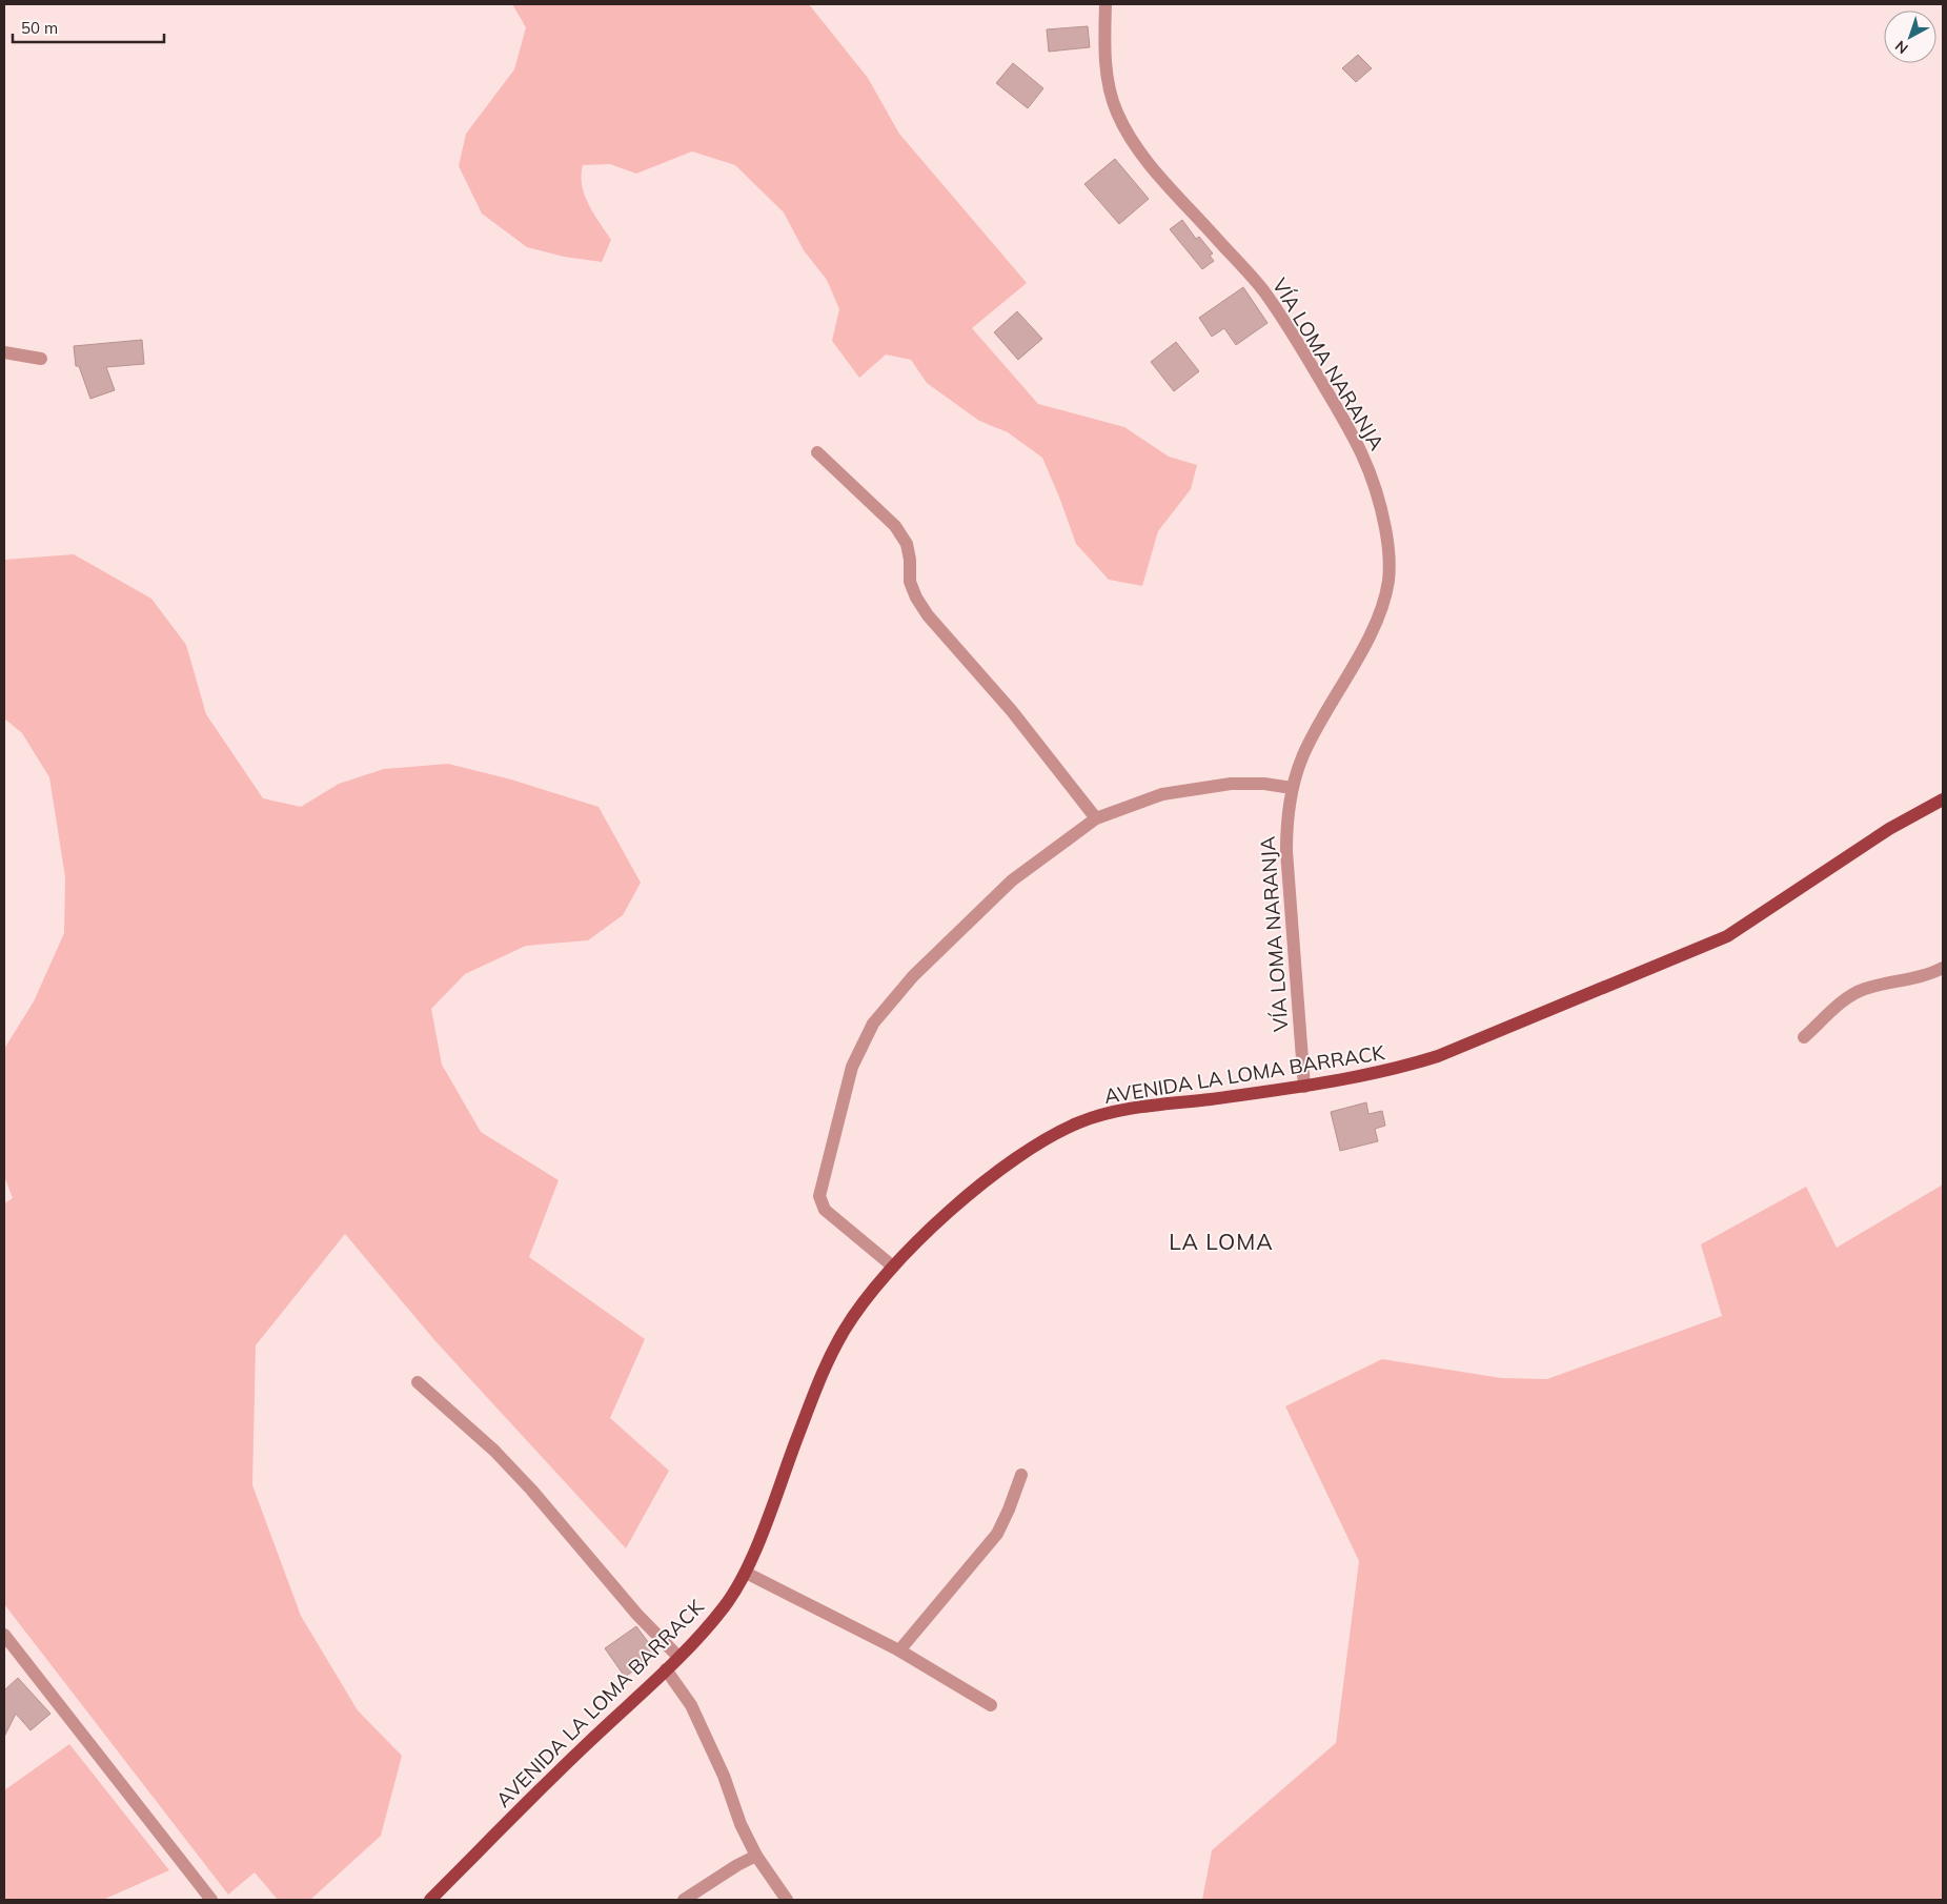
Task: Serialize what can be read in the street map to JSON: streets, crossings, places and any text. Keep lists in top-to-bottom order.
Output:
{
  "streets": {
    "main road": ["AVENIDA LA LOMA BARRACK"],
    "street": ["VÍA LOMA NARANJA"]
  },
  "crossings": [
    ["VÍA LOMA NARANJA", "AVENIDA LA LOMA BARRACK"]
  ],
  "districts": ["LA LOMA"],
  "scale_bar": "50 m",
  "north": "bottom left"
}
